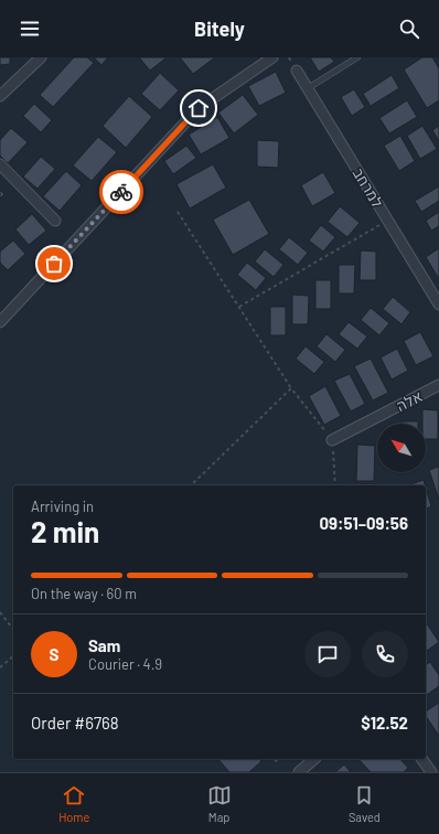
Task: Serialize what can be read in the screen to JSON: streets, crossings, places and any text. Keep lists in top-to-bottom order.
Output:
{
  "streets": {
    "street": ["למרחב", "אלה"]
  },
  "north": "top left",
  "page": {
    "header": "Bitely",
    "heading": ["2 min", "Arriving in", "09:51–09:56"],
    "panel": [
      "Sam",
      "Courier · 4.9",
      "Order #6768",
      "$12.52"
    ],
    "bar": "On the way · 60 m",
    "round": "S",
    "tabs": ["Home", "Map", "Saved"]
  }
}
